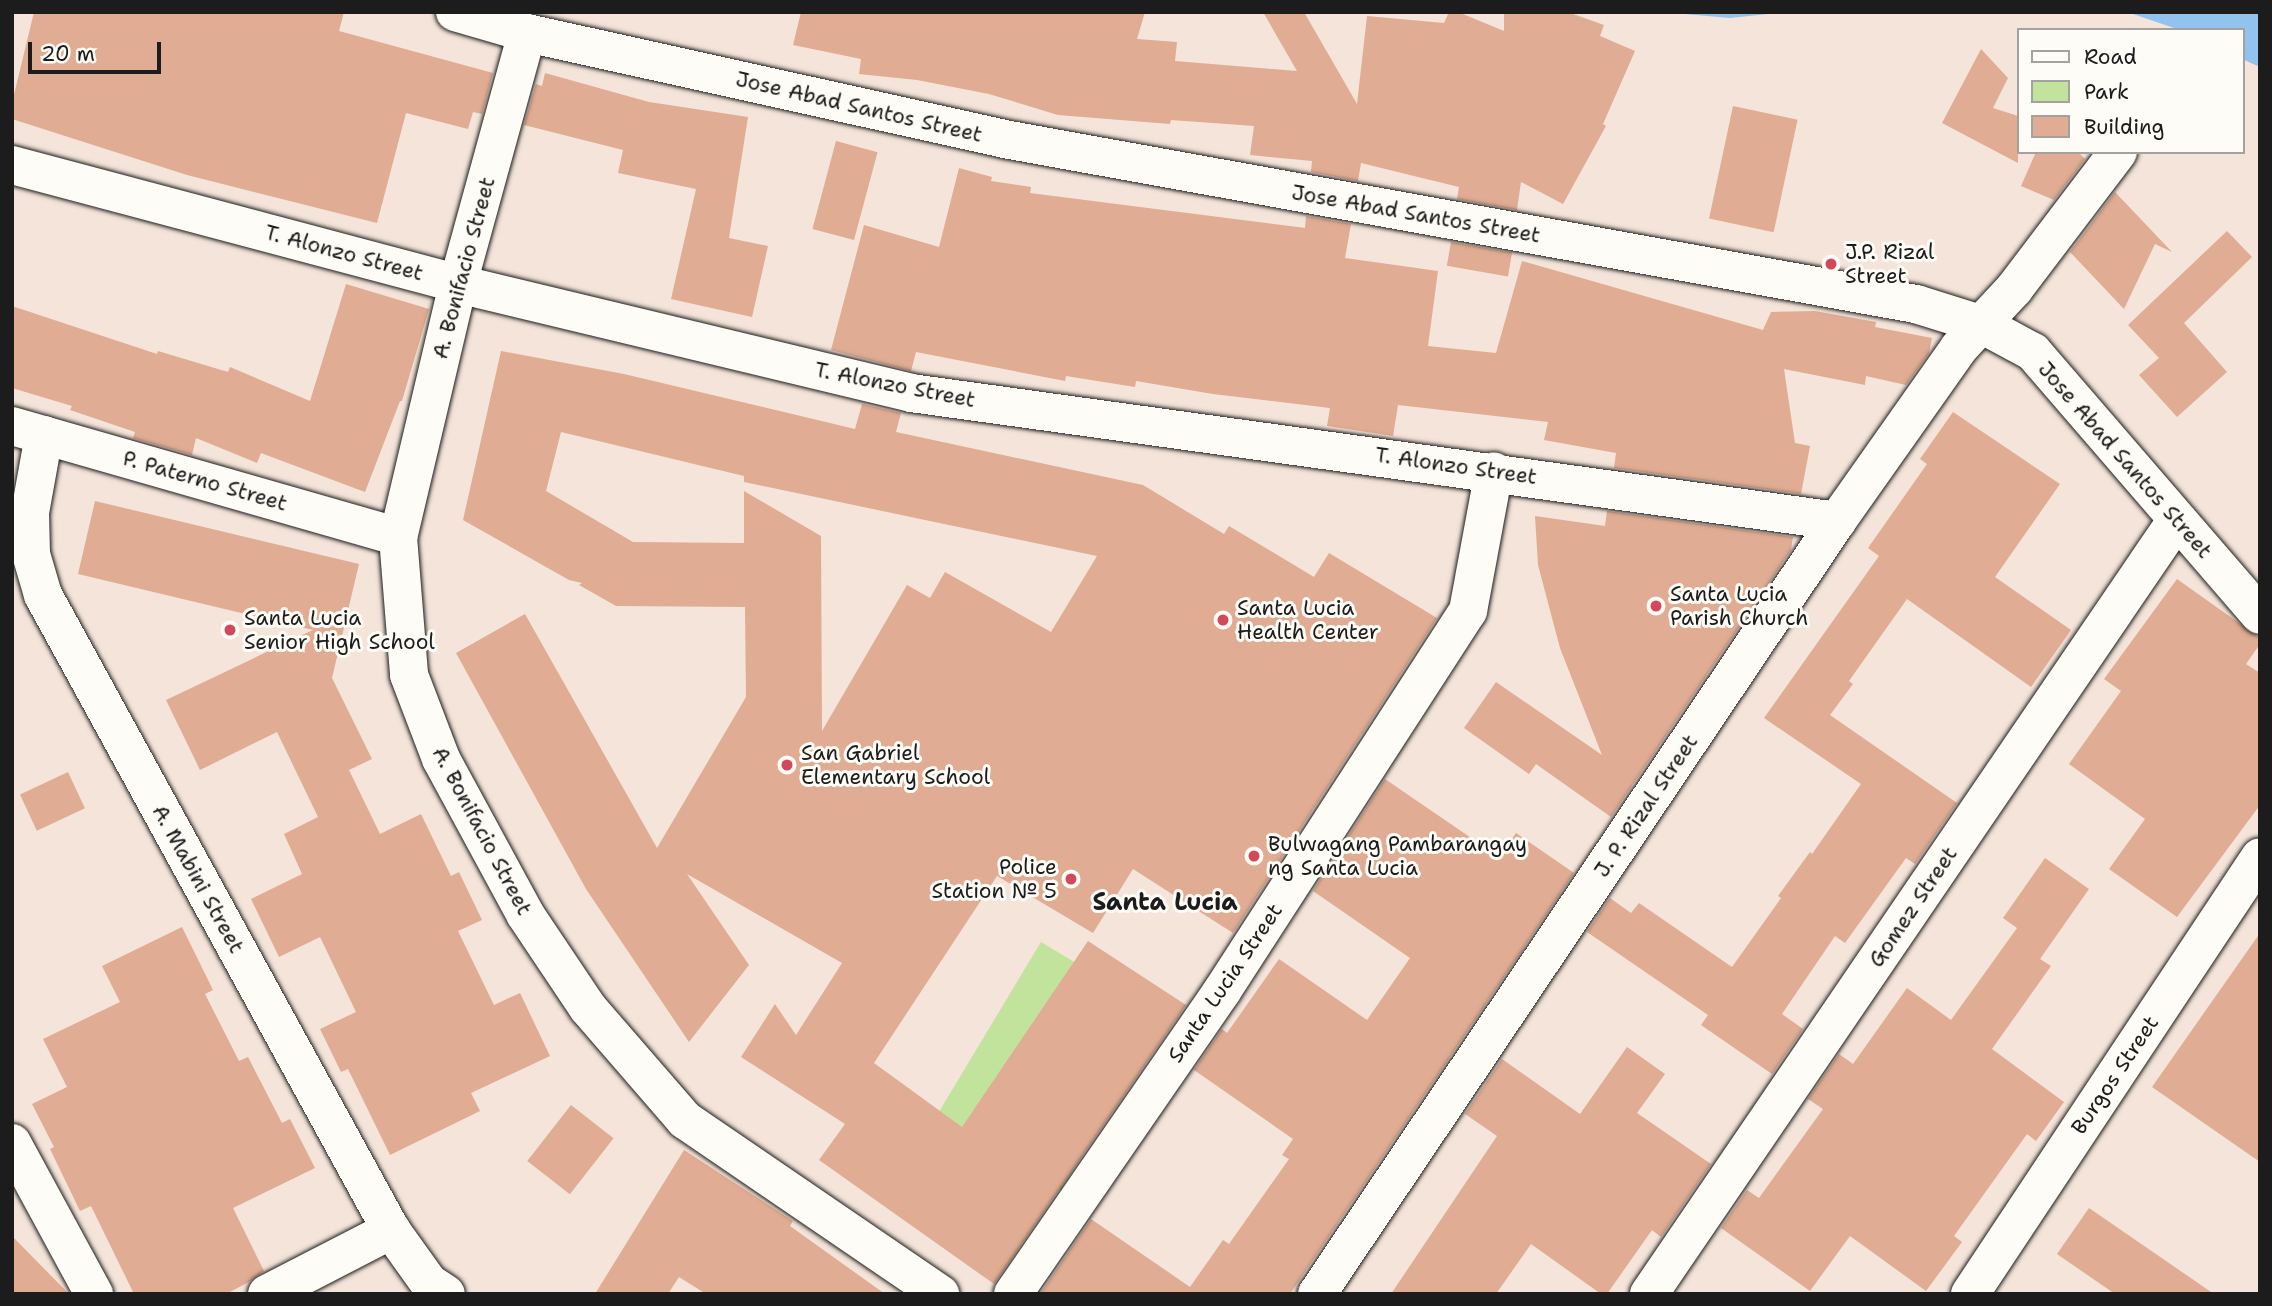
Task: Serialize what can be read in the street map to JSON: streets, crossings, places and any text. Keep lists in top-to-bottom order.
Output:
{
  "streets": {
    "street": [
      "Jose Abad Santos Street",
      "T. Alonzo Street",
      "A. Bonifacio Street",
      "P. Paterno Street",
      "J. P. Rizal Street",
      "A. Mabini Street",
      "Gomez Street",
      "Santa Lucia Street",
      "Burgos Street"
    ]
  },
  "crossings": [
    ["Jose Abad Santos Street", "A. Bonifacio Street"],
    ["Jose Abad Santos Street", "J. P. Rizal Street"],
    ["Jose Abad Santos Street", "Gomez Street"],
    ["T. Alonzo Street", "A. Bonifacio Street"],
    ["T. Alonzo Street", "J. P. Rizal Street"],
    ["T. Alonzo Street", "Santa Lucia Street"],
    ["A. Bonifacio Street", "P. Paterno Street"],
    ["P. Paterno Street", "A. Mabini Street"]
  ],
  "districts": ["Santa Lucia"],
  "places": [
    "J.P. Rizal Street",
    "Santa Lucia Parish Church",
    "Santa Lucia Health Center",
    "Santa Lucia Senior High School",
    "San Gabriel Elementary School",
    "Bulwagang Pambarangay ng Santa Lucia",
    "Police Station № 5"
  ],
  "legend": ["Road", "Park", "Building"],
  "scale_bar": "20 m"
}
